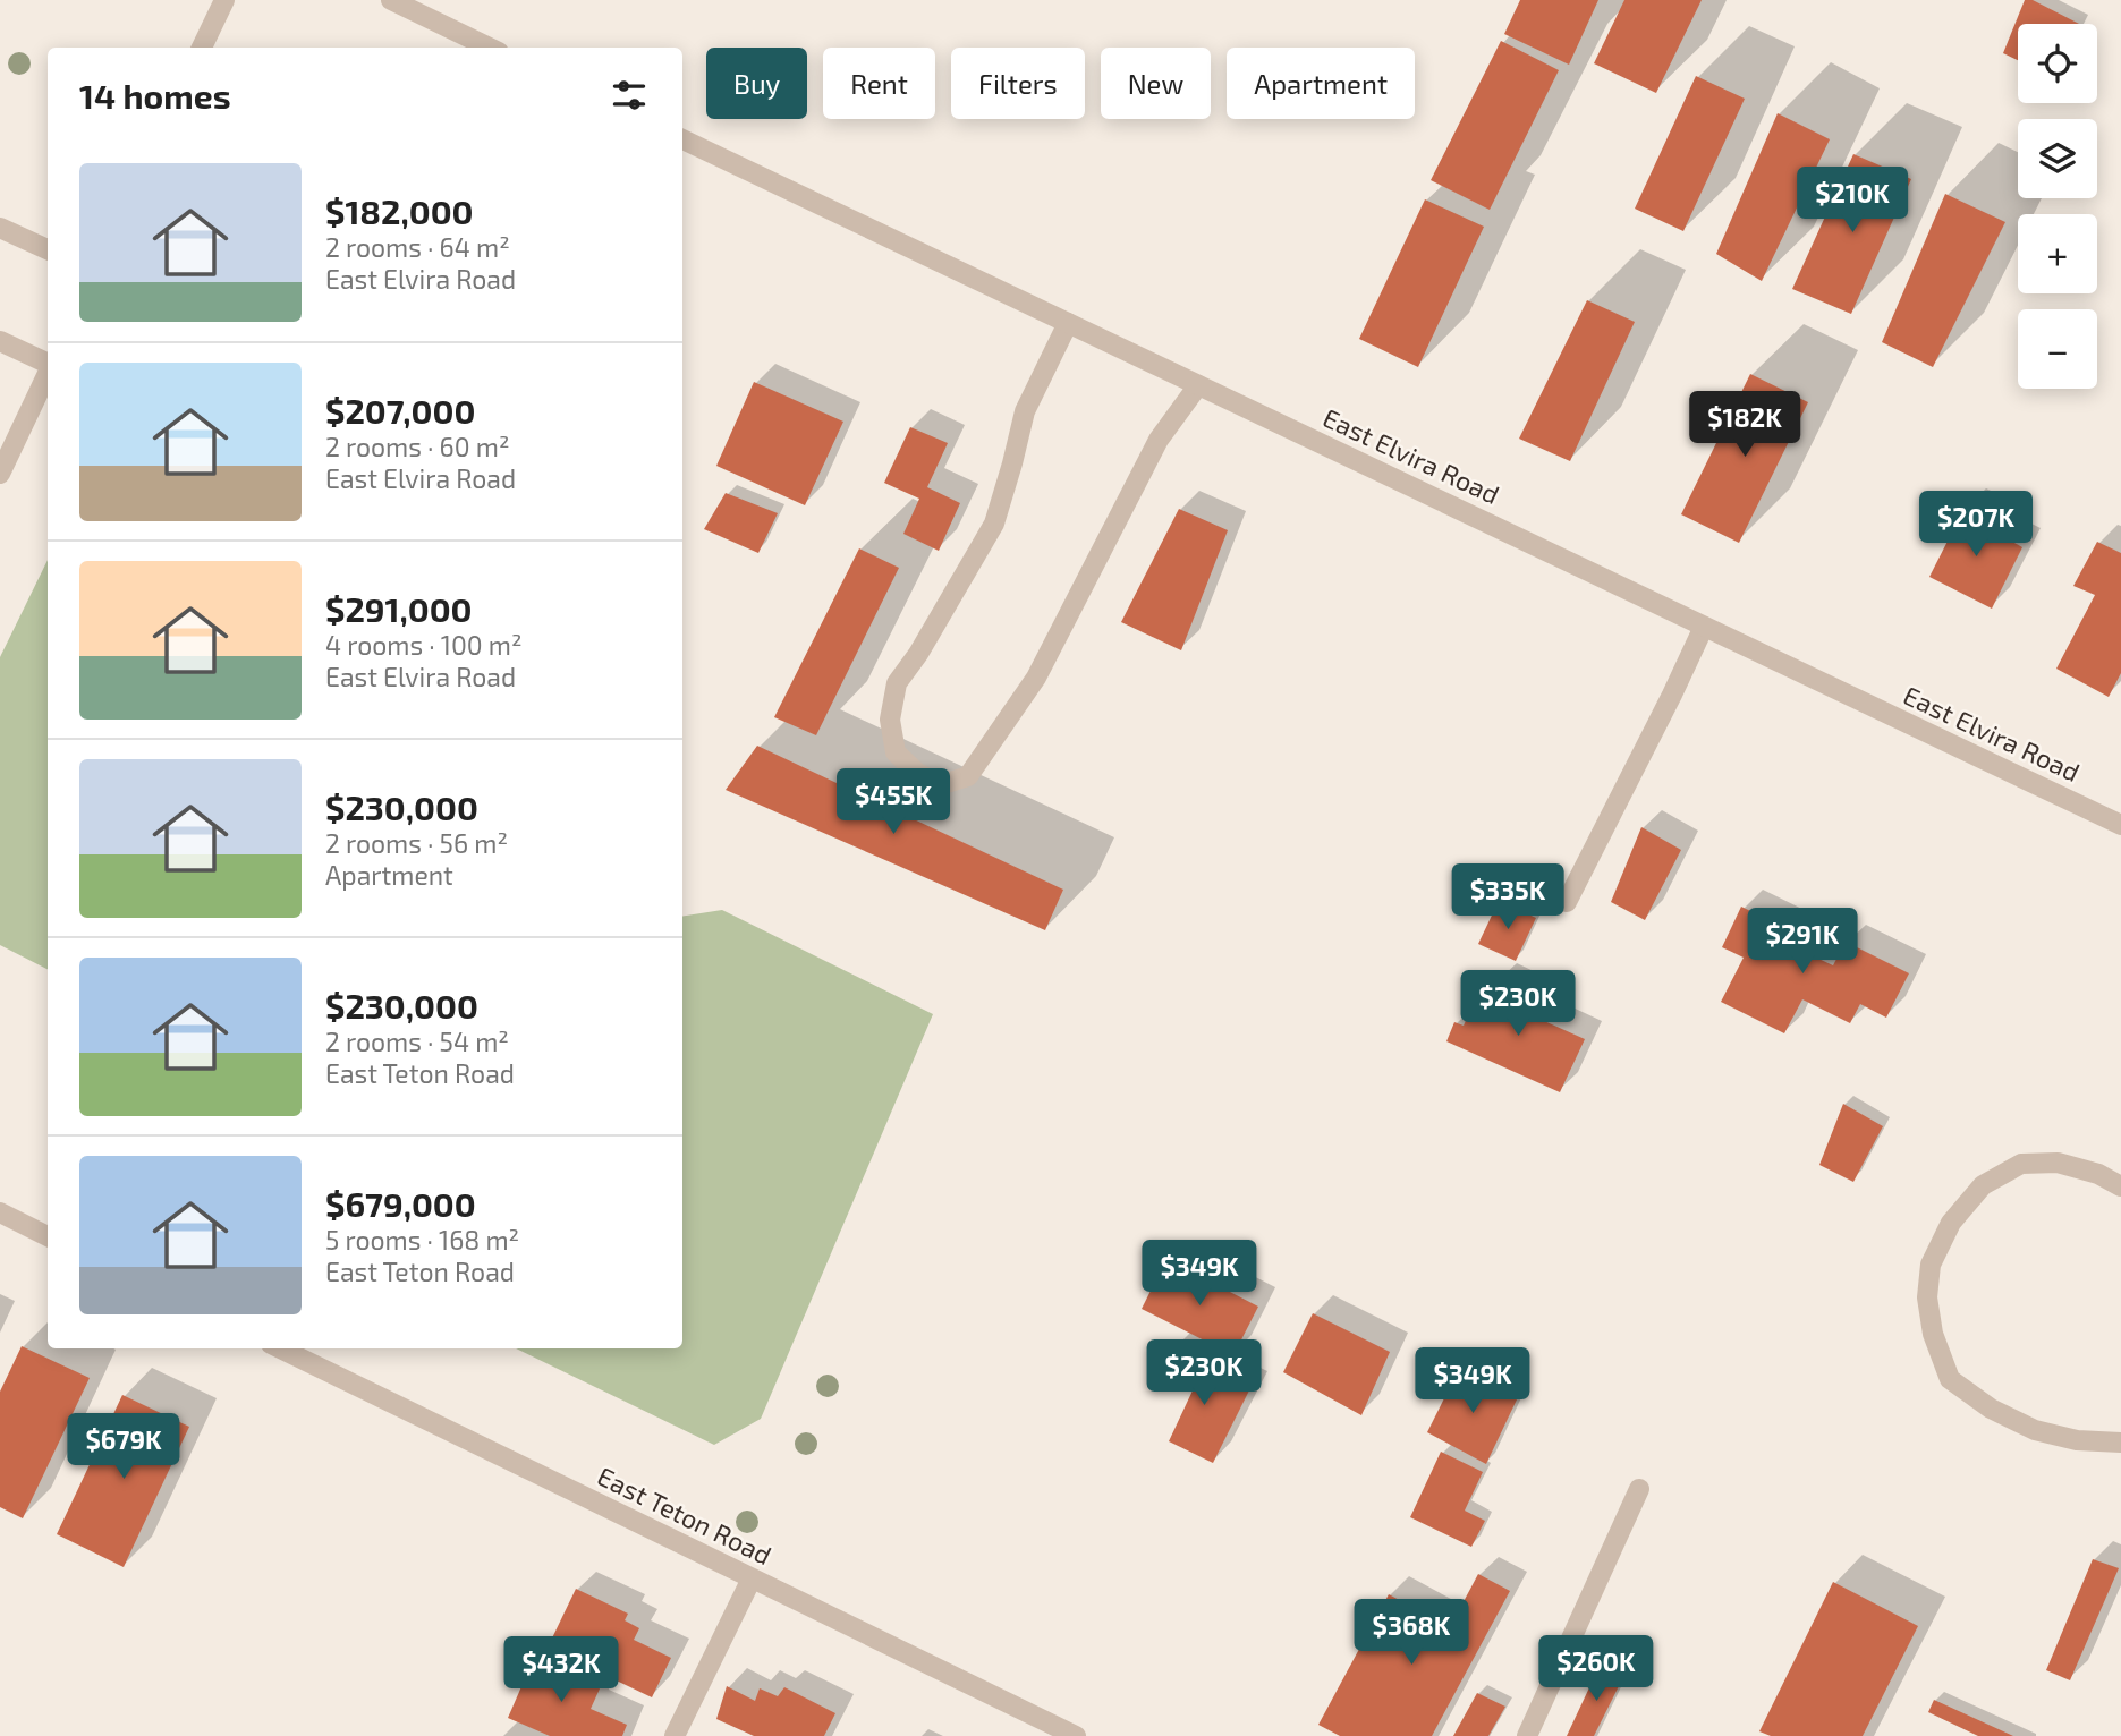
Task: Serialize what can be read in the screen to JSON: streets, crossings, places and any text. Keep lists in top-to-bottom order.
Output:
{
  "streets": {
    "street": ["East Elvira Road", "East Teton Road"]
  },
  "page": {
    "map_buttons": ["+", "−"],
    "chip": [
      "Buy",
      "Rent",
      "Filters",
      "New",
      "Apartment"
    ],
    "heading": "14 homes",
    "list": [
      {
        "name": "$182,000",
        "note": "2 rooms · 64 m² · East Elvira Road"
      },
      {
        "name": "$207,000",
        "note": "2 rooms · 60 m² · East Elvira Road"
      },
      {
        "name": "$291,000",
        "note": "4 rooms · 100 m² · East Elvira Road"
      },
      {
        "name": "$230,000",
        "note": "2 rooms · 56 m² · Apartment"
      },
      {
        "name": "$230,000",
        "note": "2 rooms · 54 m² · East Teton Road"
      },
      {
        "name": "$679,000",
        "note": "5 rooms · 168 m² · East Teton Road"
      }
    ],
    "price": [
      "$210K",
      "$182K",
      "$207K",
      "$455K",
      "$335K",
      "$291K",
      "$230K",
      "$349K",
      "$230K",
      "$349K",
      "$679K",
      "$368K",
      "$260K",
      "$432K"
    ]
  }
}
